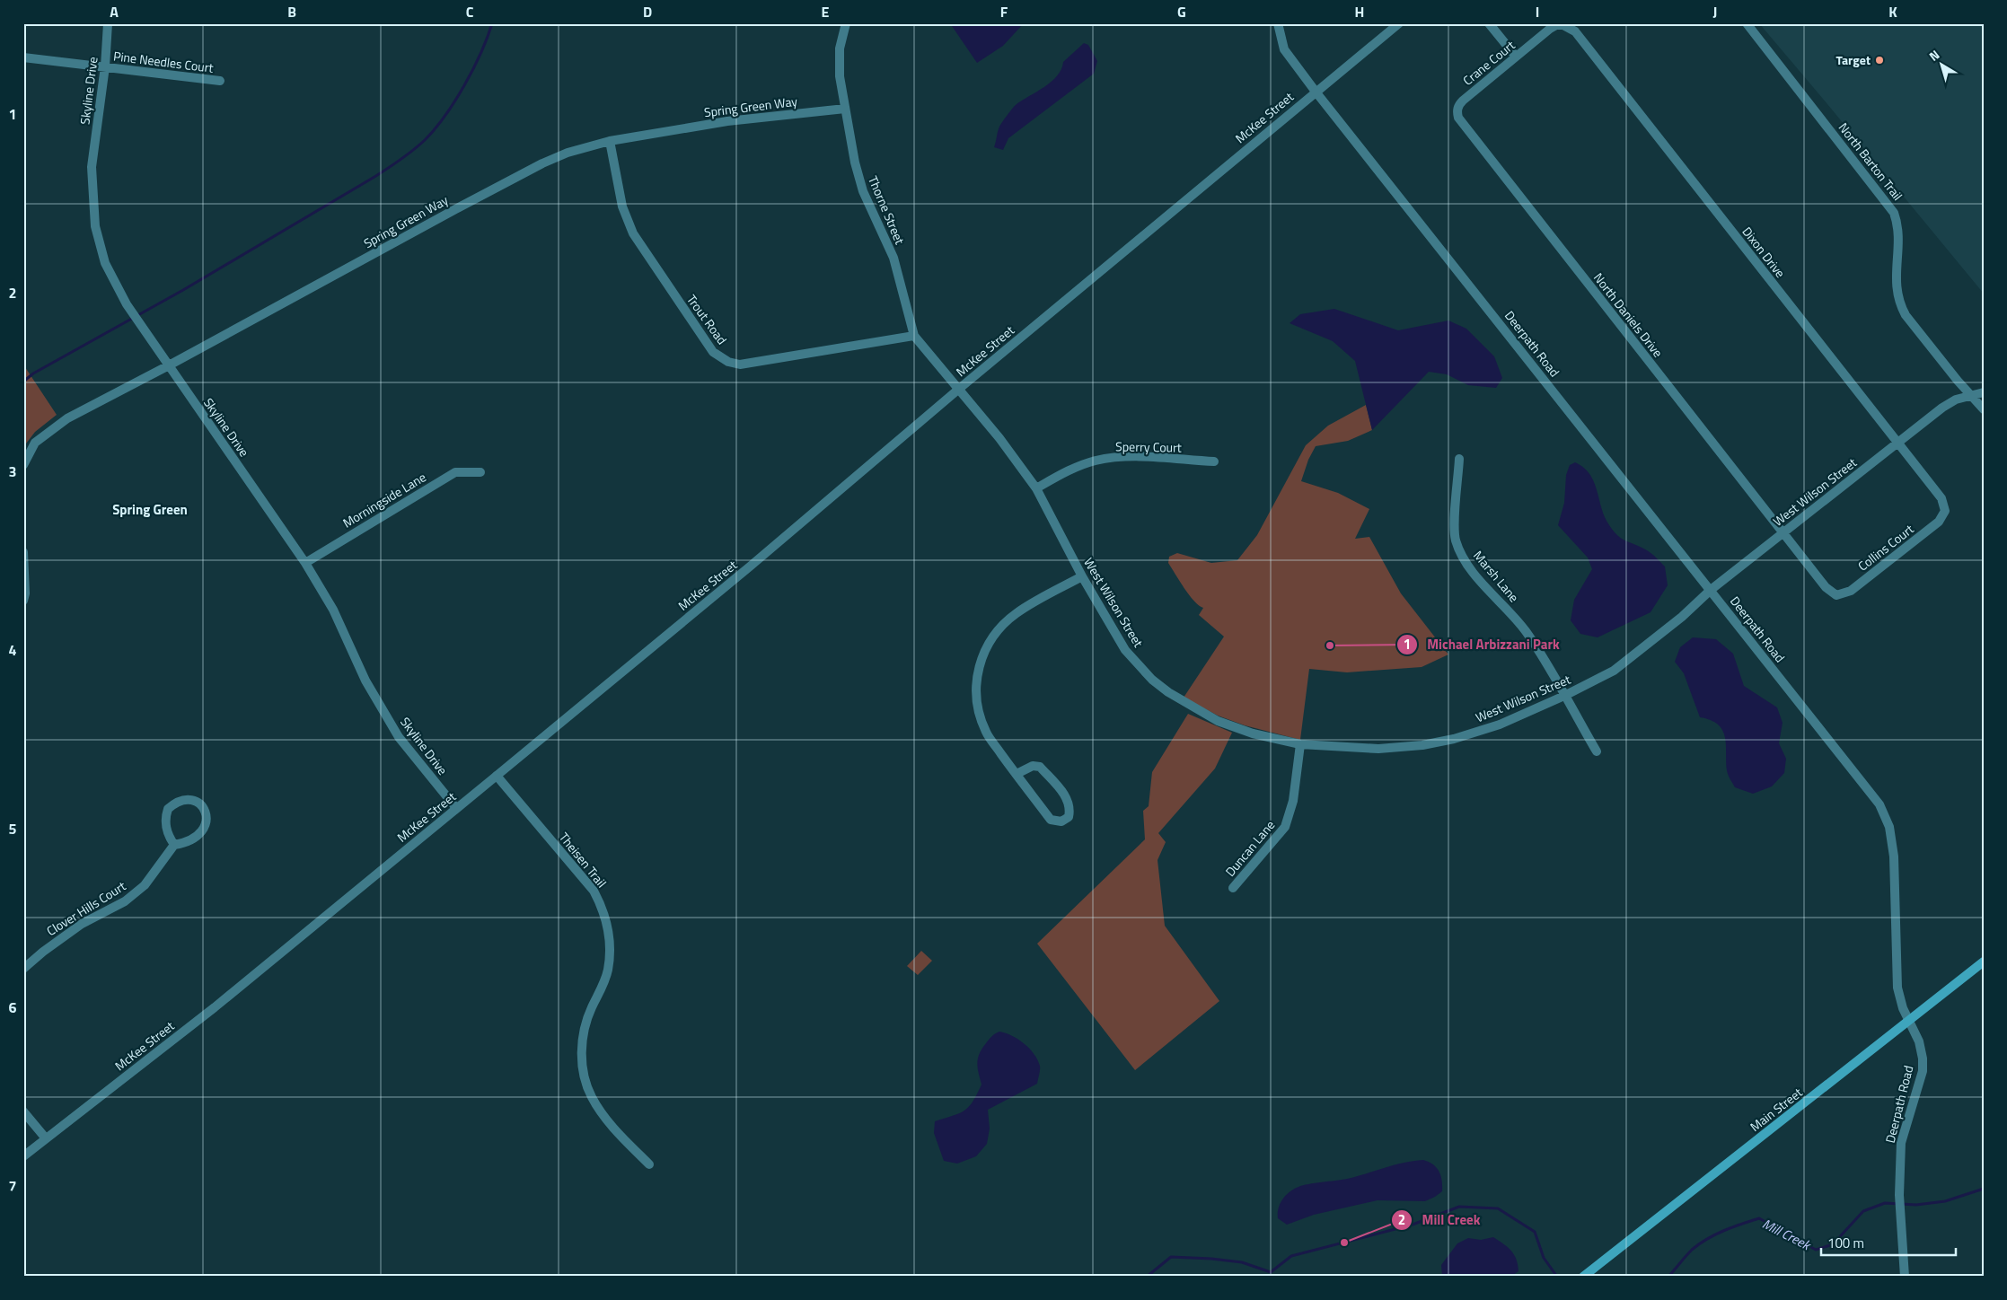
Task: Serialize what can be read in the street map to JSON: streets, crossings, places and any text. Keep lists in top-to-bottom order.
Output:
{
  "streets": {
    "main road": ["Main Street"],
    "street": [
      "Pine Needles Court",
      "Crane Court",
      "Skyline Drive",
      "Spring Green Way",
      "McKee Street",
      "North Barton Trail",
      "Thorne Street",
      "Dixon Drive",
      "North Daniels Drive",
      "Trout Road",
      "Deerpath Road",
      "Sperry Court",
      "West Wilson Street",
      "Morningside Lane",
      "Collins Court",
      "Marsh Lane",
      "Duncan Lane",
      "Theisen Trail",
      "Clover Hills Court"
    ]
  },
  "crossings": [
    ["Pine Needles Court", "Skyline Drive"],
    ["Crane Court", "Dixon Drive"],
    ["Crane Court", "North Daniels Drive"],
    ["Skyline Drive", "Spring Green Way"],
    ["Skyline Drive", "McKee Street"],
    ["Skyline Drive", "Morningside Lane"],
    ["Spring Green Way", "Thorne Street"],
    ["Spring Green Way", "Trout Road"],
    ["McKee Street", "Thorne Street"],
    ["McKee Street", "Deerpath Road"],
    ["McKee Street", "West Wilson Street"],
    ["McKee Street", "Theisen Trail"],
    ["North Barton Trail", "West Wilson Street"],
    ["Thorne Street", "Trout Road"],
    ["Thorne Street", "West Wilson Street"],
    ["Dixon Drive", "West Wilson Street"],
    ["Dixon Drive", "Collins Court"],
    ["North Daniels Drive", "West Wilson Street"],
    ["North Daniels Drive", "Collins Court"],
    ["Deerpath Road", "West Wilson Street"],
    ["Deerpath Road", "Main Street"],
    ["Sperry Court", "West Wilson Street"],
    ["West Wilson Street", "Marsh Lane"],
    ["West Wilson Street", "Duncan Lane"]
  ],
  "districts": ["Spring Green"],
  "water": ["Mill Creek"],
  "places": ["Target", "Michael Arbizzani Park", "Mill Creek"],
  "scale_bar": "100 m",
  "north": "top left",
  "grid": {
    "columns": [
      "A",
      "B",
      "C",
      "D",
      "E",
      "F",
      "G",
      "H",
      "I",
      "J",
      "K"
    ],
    "rows": [
      "1",
      "2",
      "3",
      "4",
      "5",
      "6",
      "7"
    ]
  }
}
